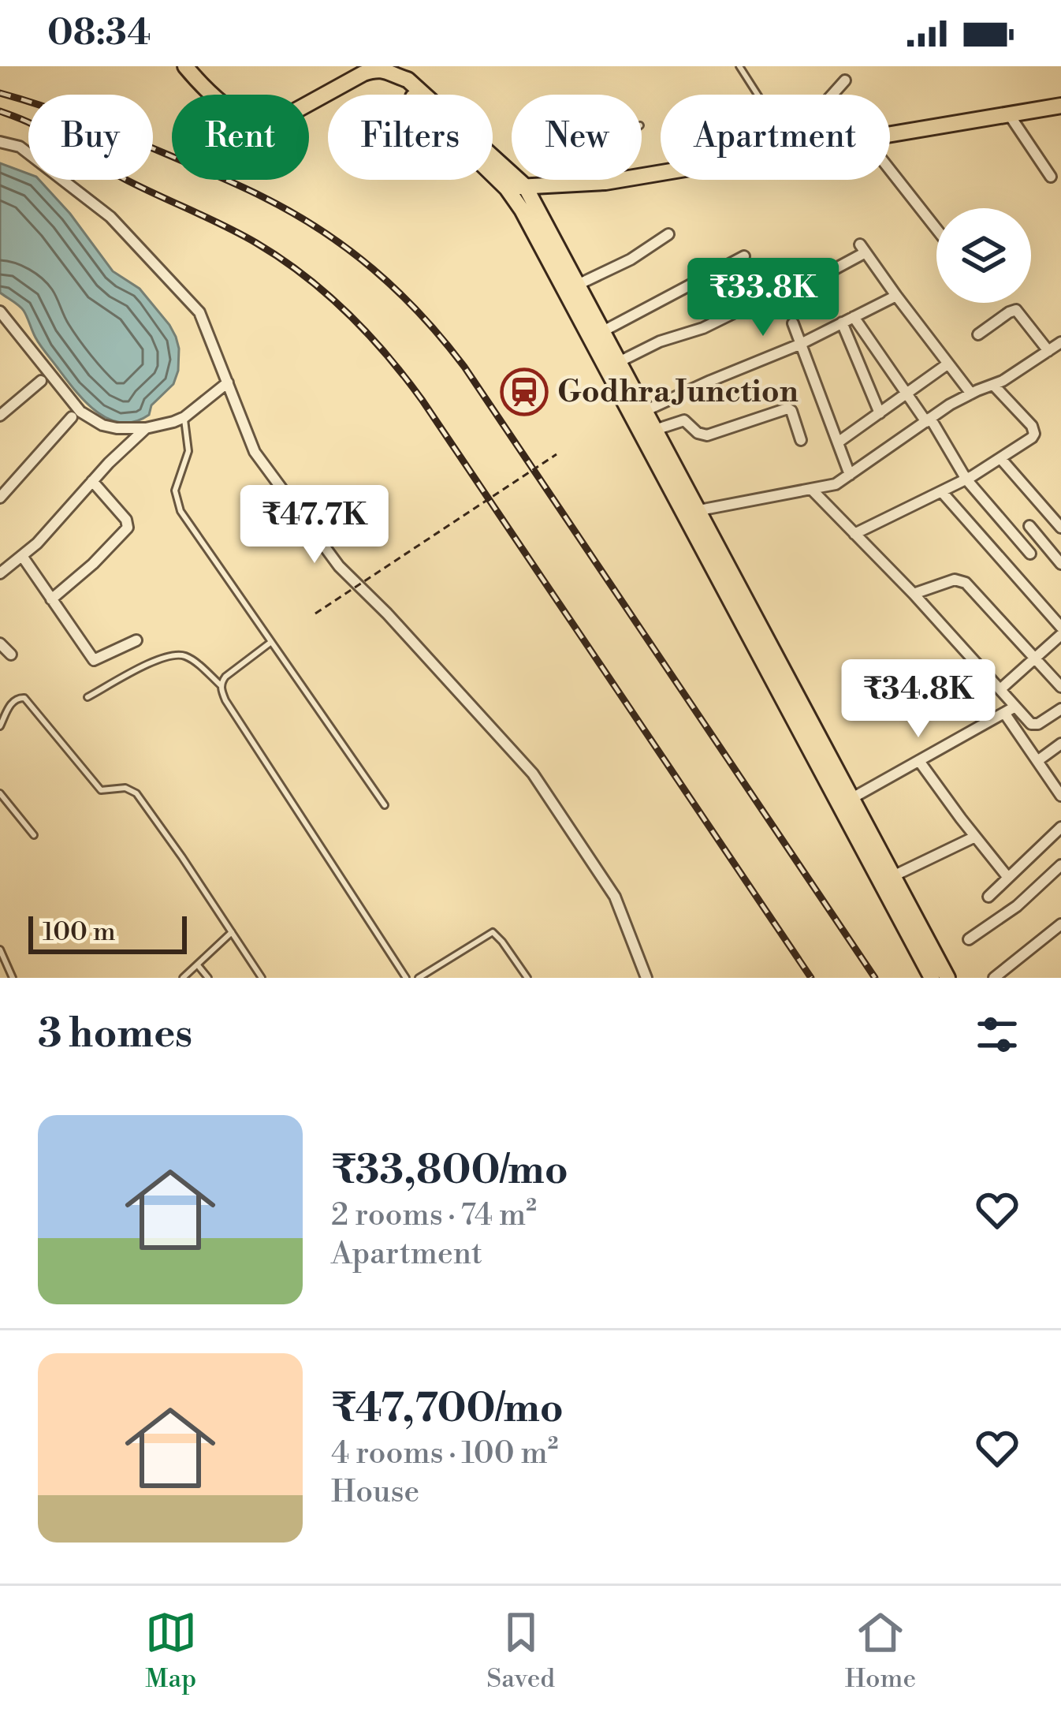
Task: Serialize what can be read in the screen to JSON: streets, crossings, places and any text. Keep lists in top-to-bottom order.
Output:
{
  "places": {
    "station": ["Godhra Junction"]
  },
  "scale_bar": "100 m",
  "page": {
    "status": "08:34",
    "chip": [
      "Buy",
      "Rent",
      "Filters",
      "New",
      "Apartment"
    ],
    "price": ["₹33.8K", "₹47.7K", "₹34.8K"],
    "scale": "100 m",
    "heading": "3 homes",
    "list": [
      {
        "name": "₹33,800/mo",
        "note": "2 rooms · 74 m² · Apartment"
      },
      {
        "name": "₹47,700/mo",
        "note": "4 rooms · 100 m² · House"
      }
    ],
    "tabs": ["Map", "Saved", "Home"]
  }
}
